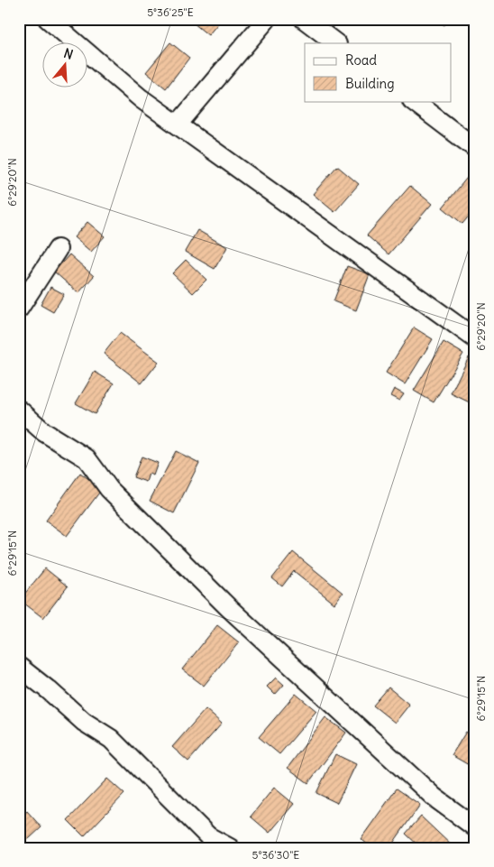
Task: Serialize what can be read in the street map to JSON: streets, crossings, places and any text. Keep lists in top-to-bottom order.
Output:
{
  "legend": ["Road", "Building"],
  "north": "top",
  "coordinates": [
    "5°36'25\"E",
    "6°29'20\"N",
    "6°29'15\"N",
    "5°36'30\"E"
  ]
}
